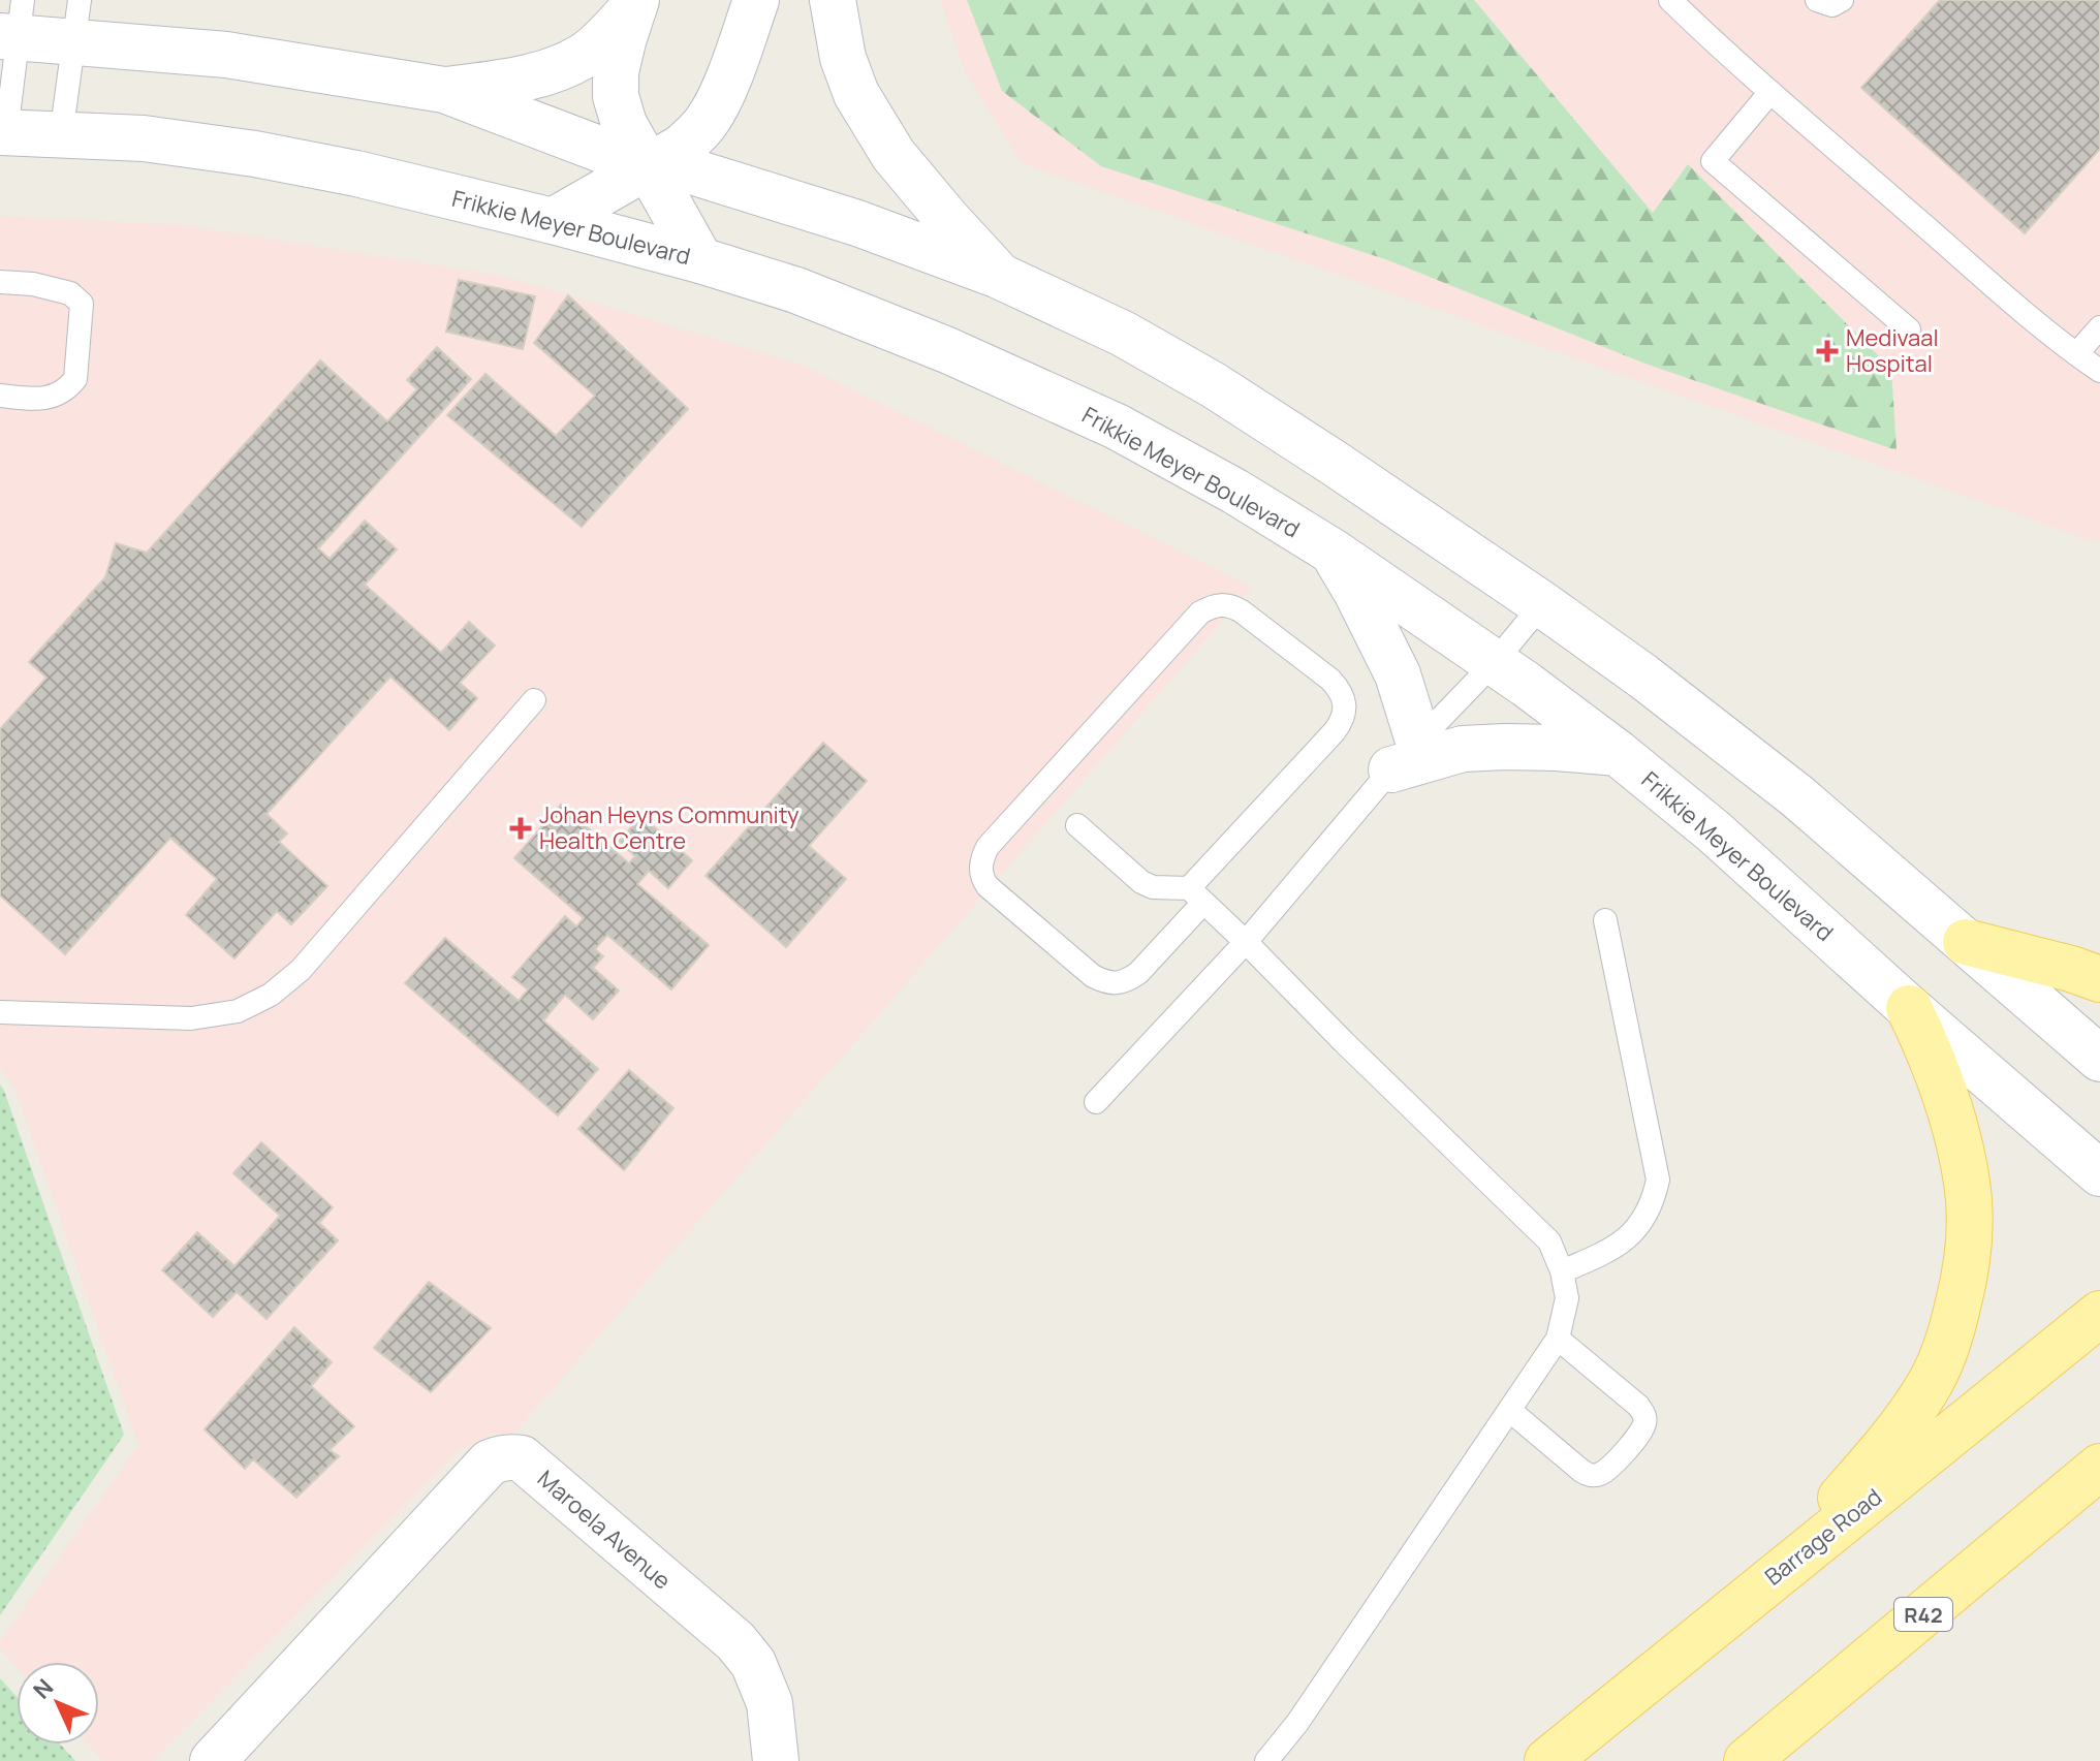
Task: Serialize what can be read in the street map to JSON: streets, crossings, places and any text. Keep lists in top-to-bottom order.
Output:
{
  "streets": {
    "main road": [
      "Frikkie Meyer Boulevard",
      "Maroela Avenue",
      "Barrage Road",
      "R42"
    ]
  },
  "places": {
    "health": ["Medivaal Hospital", "Johan Heyns Community Health Centre"]
  },
  "north": "top left"
}
